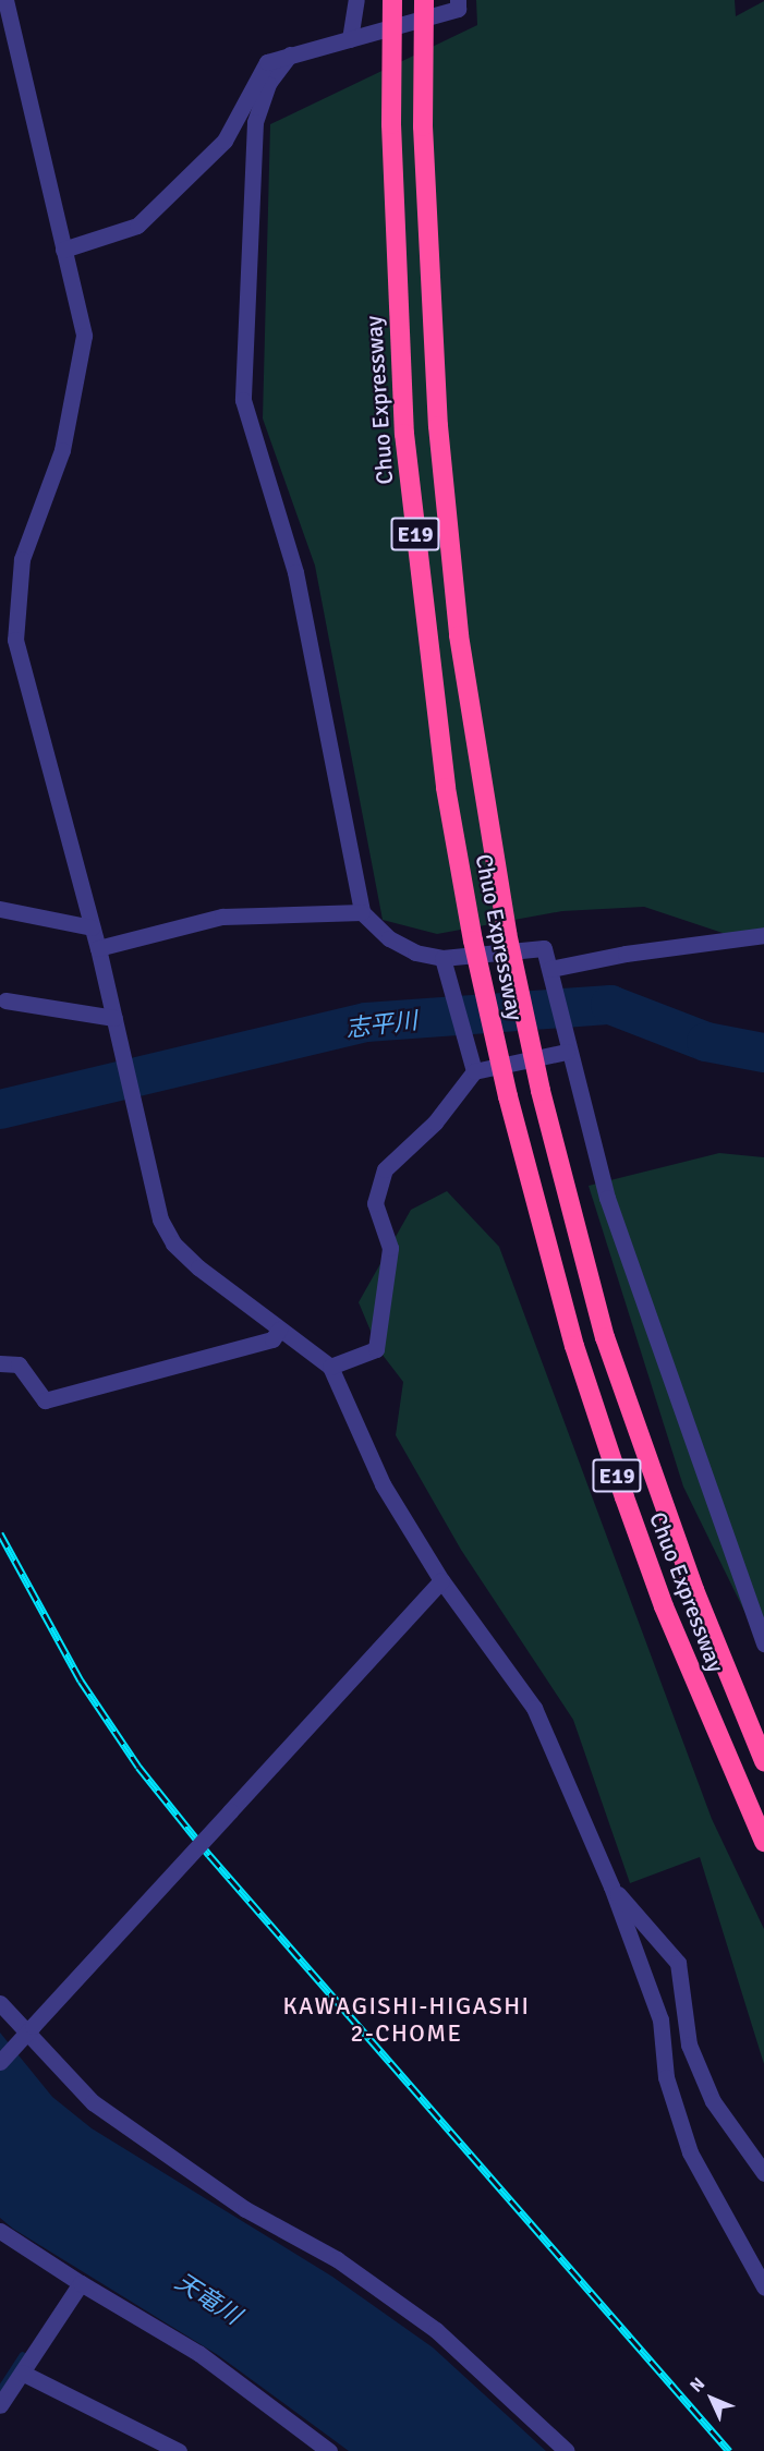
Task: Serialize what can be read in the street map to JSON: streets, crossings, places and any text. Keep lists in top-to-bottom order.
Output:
{
  "streets": {
    "highway": ["Chuo Expressway", "E19"]
  },
  "districts": ["KAWAGISHI-HIGASHI 2-CHOME"],
  "water": ["志平川", "天竜川"],
  "north": "top left"
}
